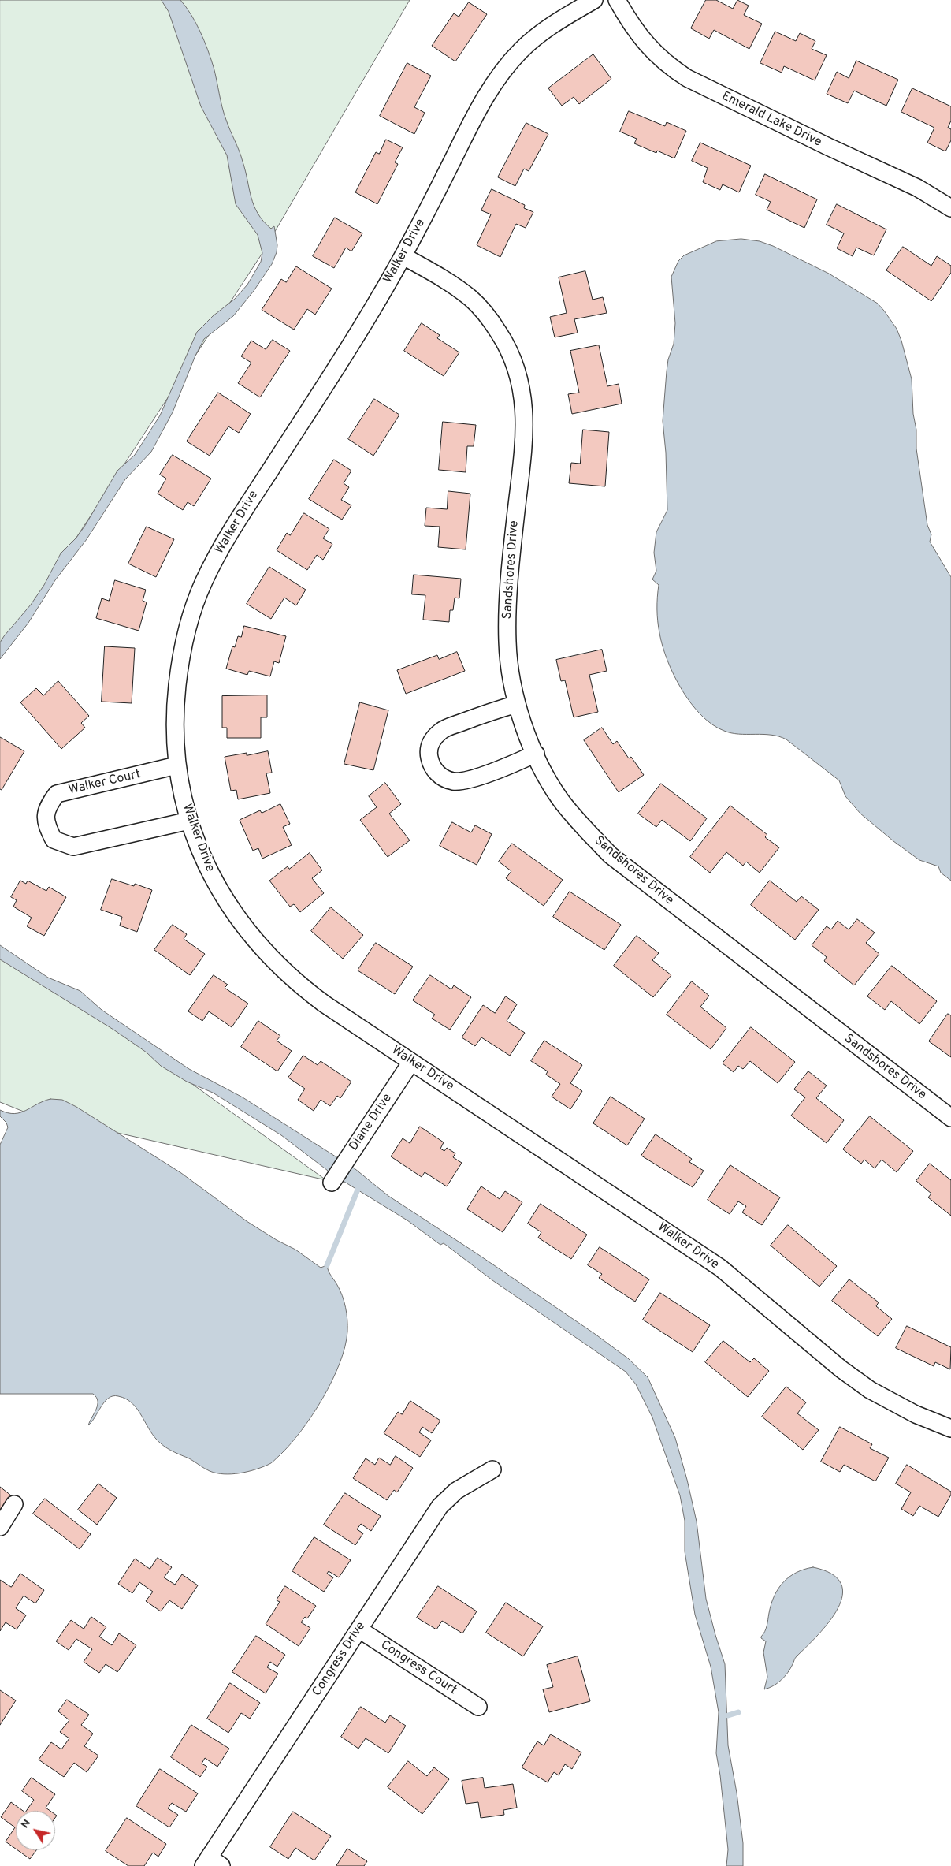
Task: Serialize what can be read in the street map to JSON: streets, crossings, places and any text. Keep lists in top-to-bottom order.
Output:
{
  "streets": {
    "street": [
      "Emerald Lake Drive",
      "Walker Drive",
      "Sandshores Drive",
      "Walker Court",
      "Diane Drive",
      "Congress Drive",
      "Congress Court"
    ]
  },
  "crossings": [
    ["Walker Drive", "Sandshores Drive"],
    ["Walker Drive", "Walker Court"],
    ["Walker Drive", "Diane Drive"],
    ["Congress Drive", "Congress Court"]
  ],
  "north": "top left"
}
